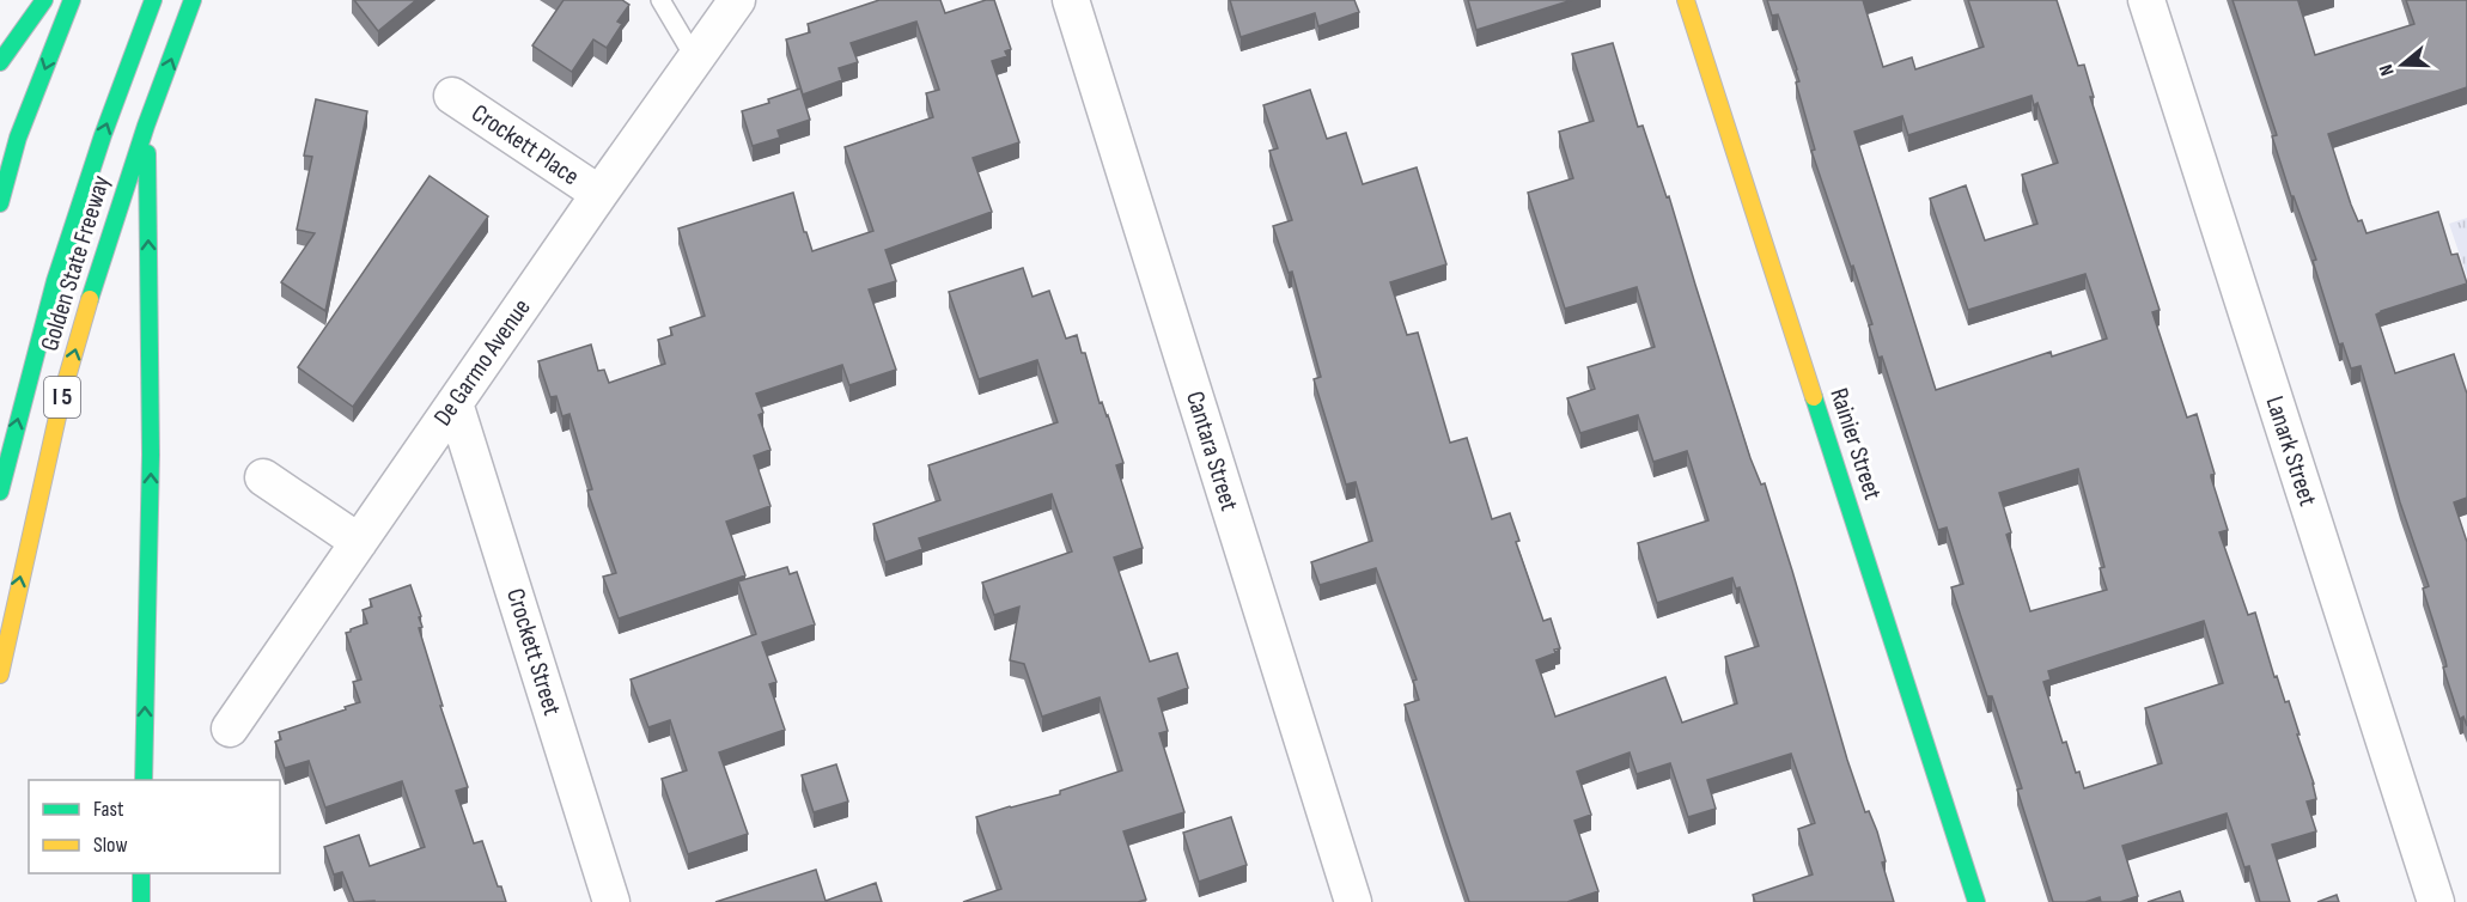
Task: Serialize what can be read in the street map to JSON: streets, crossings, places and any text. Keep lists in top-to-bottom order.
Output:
{
  "streets": {
    "main road": ["Golden State Freeway", "I 5", "Rainier Street"],
    "street": [
      "Crockett Place",
      "De Garmo Avenue",
      "Cantara Street",
      "Lanark Street",
      "Crockett Street"
    ]
  },
  "crossings": [
    ["Crockett Place", "De Garmo Avenue"],
    ["De Garmo Avenue", "Crockett Street"]
  ],
  "legend": ["Fast", "Slow"],
  "north": "left"
}
